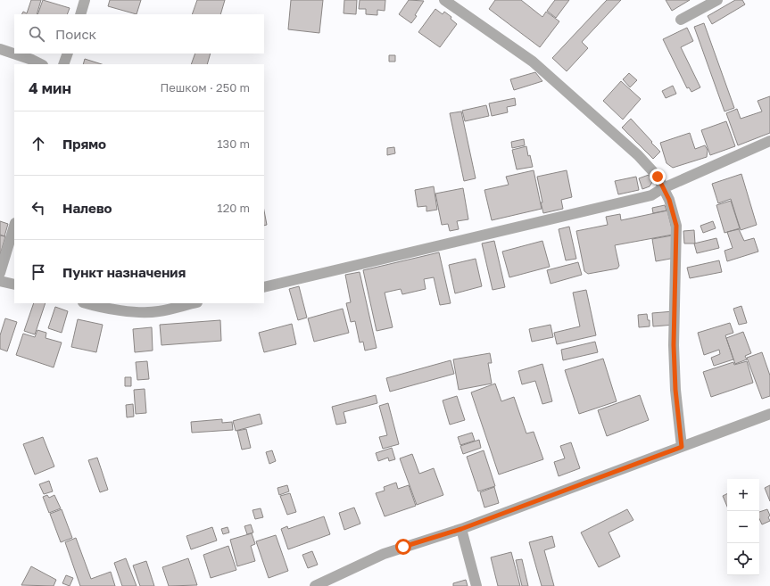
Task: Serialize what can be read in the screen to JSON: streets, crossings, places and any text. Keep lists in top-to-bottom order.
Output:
{
  "page": {
    "search": "Поиск",
    "heading": ["4 мин", "Пешком · 250 m"],
    "list": [
      ["Прямо", "130 m"],
      ["Налево", "120 m"],
      "Пункт назначения"
    ],
    "map_buttons": ["+", "−"]
  }
}
